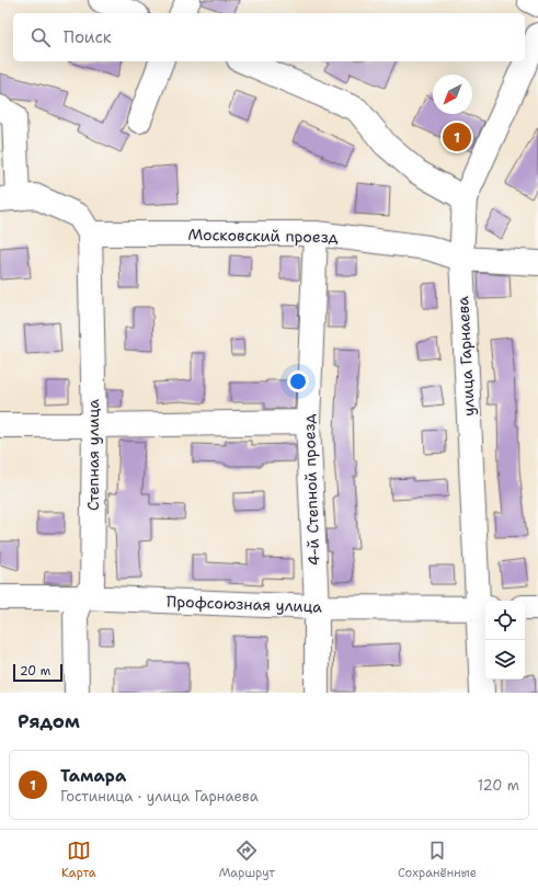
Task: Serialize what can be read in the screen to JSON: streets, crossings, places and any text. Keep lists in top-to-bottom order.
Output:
{
  "streets": {
    "street": [
      "Московский проезд",
      "улица Гарнаева",
      "Степная улица",
      "4-й Степной проезд",
      "Профсоюзная улица"
    ]
  },
  "crossings": [
    ["Московский проезд", "улица Гарнаева"],
    ["Московский проезд", "Степная улица"],
    ["Московский проезд", "4-й Степной проезд"],
    ["улица Гарнаева", "Профсоюзная улица"],
    ["Степная улица", "Профсоюзная улица"],
    ["4-й Степной проезд", "Профсоюзная улица"]
  ],
  "scale_bar": "20 m",
  "north": "bottom left",
  "page": {
    "search": "Поиск",
    "pins": "1",
    "scale": "20 m",
    "heading": "Рядом",
    "list": [
      {
        "mark": "1",
        "name": "Тамара",
        "note": "Гостиница · улица Гарнаева",
        "value": "120 m"
      }
    ],
    "nav": ["Карта", "Маршрут", "Сохранённые"]
  }
}
